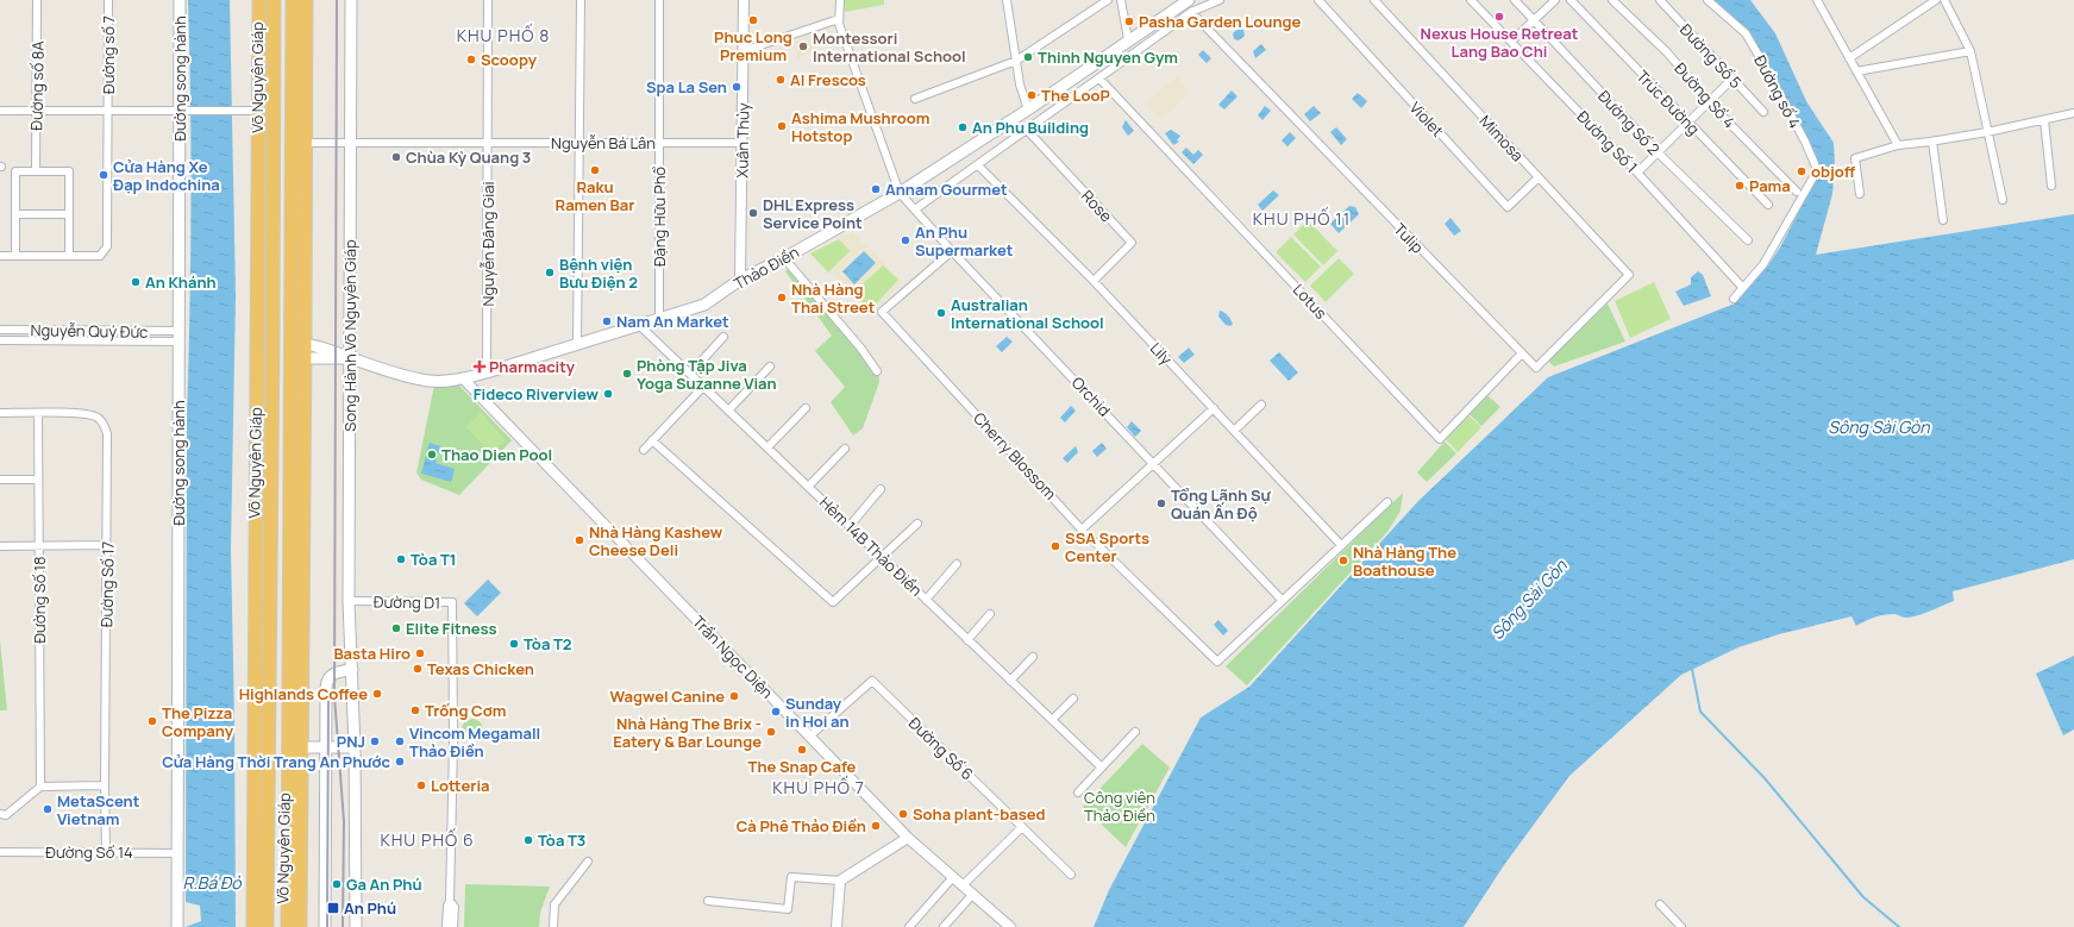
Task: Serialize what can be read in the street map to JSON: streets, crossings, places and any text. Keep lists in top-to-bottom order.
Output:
{
  "streets": {
    "highway": ["Võ Nguyên Giáp"],
    "main road": ["Đường song hành", "Thảo Điền", "Song Hành Võ Nguyên Giáp"],
    "street": [
      "Đường số 7",
      "Đường Số 5",
      "Đường số 8A",
      "Đường số 4",
      "Đường Số 4",
      "Trúc Đường",
      "Violet",
      "Đường Số 2",
      "Mimosa",
      "Xuân Thủy",
      "Đường Số 1",
      "Nguyễn Bá Lân",
      "Rose",
      "Đặng Hữu Phổ",
      "Tulip",
      "Nguyễn Đăng Giai",
      "Lotus",
      "Nguyễn Quý Đức",
      "Lily",
      "Orchid",
      "Cherry Blossom",
      "Hẻm 14B Thảo Điền",
      "Đường Số 17",
      "Đường Số 18",
      "Đường D1",
      "Trần Ngọc Diện",
      "Đường Số 6",
      "Đường Số 14"
    ]
  },
  "crossings": [
    ["Võ Nguyên Giáp", "Nguyễn Bá Lân"],
    ["Võ Nguyên Giáp", "Thảo Điền"],
    ["Đường song hành", "Nguyễn Quý Đức"],
    ["Đường song hành", "Đường Số 14"],
    ["Đường số 4", "Đường Số 4"],
    ["Đường số 4", "Đường Số 1"],
    ["Violet", "Mimosa"],
    ["Mimosa", "Tulip"],
    ["Xuân Thủy", "Nguyễn Bá Lân"],
    ["Xuân Thủy", "Thảo Điền"],
    ["Nguyễn Bá Lân", "Đặng Hữu Phổ"],
    ["Nguyễn Bá Lân", "Nguyễn Đăng Giai"],
    ["Nguyễn Bá Lân", "Song Hành Võ Nguyên Giáp"],
    ["Rose", "Lily"],
    ["Đặng Hữu Phổ", "Thảo Điền"],
    ["Tulip", "Lotus"],
    ["Nguyễn Đăng Giai", "Thảo Điền"],
    ["Thảo Điền", "Song Hành Võ Nguyên Giáp"],
    ["Thảo Điền", "Orchid"],
    ["Thảo Điền", "Hẻm 14B Thảo Điền"],
    ["Thảo Điền", "Trần Ngọc Diện"],
    ["Song Hành Võ Nguyên Giáp", "Đường D1"],
    ["Orchid", "Cherry Blossom"],
    ["Đường Số 17", "Đường Số 18"],
    ["Đường Số 17", "Đường Số 14"],
    ["Trần Ngọc Diện", "Đường Số 6"]
  ],
  "districts": [
    "KHU PHỐ 8",
    "KHU PHỐ 11",
    "KHU PHỐ 7",
    "KHU PHỐ 6"
  ],
  "water": ["Sông Sài Gòn", "R.Bá Đỏ"],
  "parks": ["Công viên Thảo Điền"],
  "places": {
    "other": [
      "Nexus House Retreat Lang Bao Chi",
      "Phuc Long Premium",
      "Pasha Garden Lounge",
      "Montessori International School",
      "Thinh Nguyen Gym",
      "Scoopy",
      "Al Frescos",
      "Spa La Sen",
      "The LooP",
      "Ashima Mushroom Hotstop",
      "An Phu Building",
      "Chùa Kỳ Quang 3",
      "Raku Ramen Bar",
      "objoff",
      "Cửa Hàng Xe Đạp Indochina",
      "Pama",
      "Annam Gourmet",
      "DHL Express Service Point",
      "An Phu Supermarket",
      "Bệnh viện Bưu Điện 2",
      "An Khánh",
      "Nhà Hàng Thai Street",
      "Australian International School",
      "Nam An Market",
      "Phòng Tập Jiva Yoga Suzanne Vian",
      "Fideco Riverview",
      "Thao Dien Pool",
      "Tổng Lãnh Sự Quán Ấn Độ",
      "Nhà Hàng Kashew Cheese Deli",
      "SSA Sports Center",
      "Tòa T1",
      "Nhà Hàng The Boathouse",
      "Elite Fitness",
      "Tòa T2",
      "Basta Hiro",
      "Texas Chicken",
      "Highlands Coffee",
      "Wagwel Canine",
      "Trống Cơm",
      "Sunday in Hoi an",
      "The Pizza Company",
      "Nhà Hàng The Brix - Eatery & Bar Lounge",
      "PNJ",
      "Vincom Megamall Thảo Điền",
      "The Snap Cafe",
      "Cửa Hàng Thời Trang An Phước",
      "Lotteria",
      "MetaScent Vietnam",
      "Soha plant-based",
      "Cà Phê Thảo Điền",
      "Tòa T3",
      "Ga An Phú"
    ],
    "health": ["Pharmacity"],
    "transit": ["An Phú"]
  }
}
